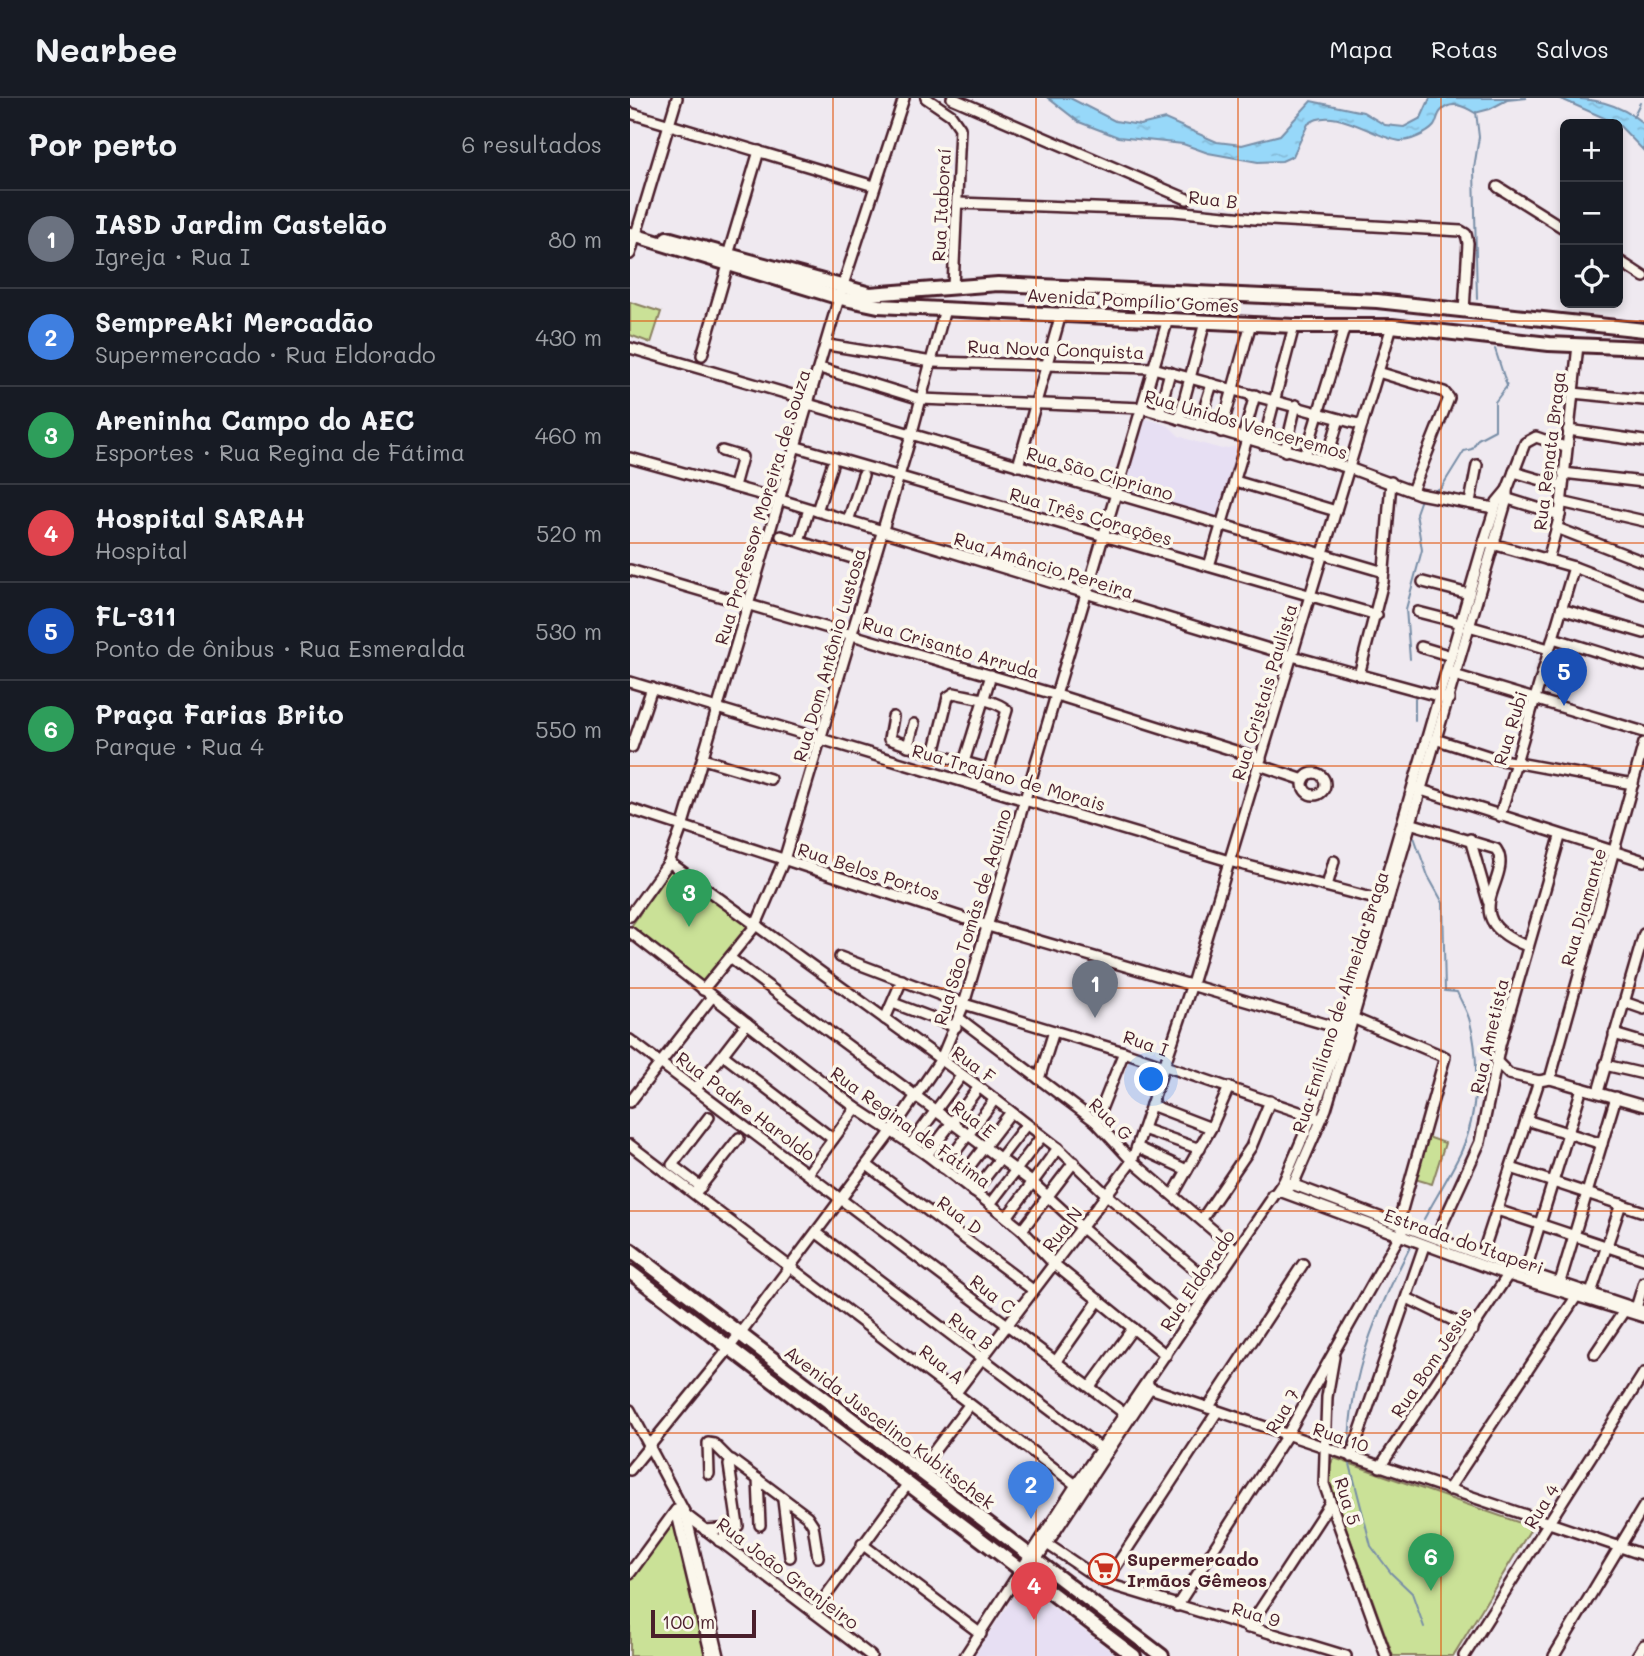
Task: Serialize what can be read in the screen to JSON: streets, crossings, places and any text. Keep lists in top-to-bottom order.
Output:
{
  "streets": {
    "main road": ["Avenida Pompílio Gomes", "Avenida Juscelino Kubitschek"],
    "street": [
      "Rua B",
      "Rua Itaboraí",
      "Rua Nova Conquista",
      "Rua Unidos Venceremos",
      "Rua Renata Braga",
      "Rua São Cipriano",
      "Rua Professor Moreira de Souza",
      "Rua Três Corações",
      "Rua Amâncio Pereira",
      "Rua Crisanto Arruda",
      "Rua Dom Antônio Lustosa",
      "Rua Cristais Paulista",
      "Rua Rubi",
      "Rua Trajano de Morais",
      "Rua Belos Portos",
      "Rua Diamante",
      "Rua São Tomás de Aquino",
      "Rua Emíliano de Almeida Braga",
      "Rua Ametista",
      "Rua I",
      "Rua F",
      "Rua Padre Haroldo",
      "Rua E",
      "Rua G",
      "Rua Regina de Fátima",
      "Rua D",
      "Rua N",
      "Estrada do Itaperi",
      "Rua Eldorado",
      "Rua C",
      "Rua Bom Jesus",
      "Rua A",
      "Rua 7",
      "Rua 10",
      "Rua 5",
      "Rua 4",
      "Rua João Granjeiro",
      "Rua 9"
    ]
  },
  "crossings": [
    ["Rua B", "Rua Itaboraí"],
    ["Rua B", "Avenida Pompílio Gomes"],
    ["Rua B", "Rua São Tomás de Aquino"],
    ["Rua B", "Rua N"],
    ["Rua B", "Rua Eldorado"],
    ["Rua Itaboraí", "Avenida Pompílio Gomes"],
    ["Avenida Pompílio Gomes", "Rua Renata Braga"],
    ["Avenida Pompílio Gomes", "Rua Professor Moreira de Souza"],
    ["Avenida Pompílio Gomes", "Rua Dom Antônio Lustosa"],
    ["Avenida Pompílio Gomes", "Rua Cristais Paulista"],
    ["Avenida Pompílio Gomes", "Rua São Tomás de Aquino"],
    ["Rua Nova Conquista", "Rua Professor Moreira de Souza"],
    ["Rua Nova Conquista", "Rua Dom Antônio Lustosa"],
    ["Rua Nova Conquista", "Rua Cristais Paulista"],
    ["Rua Nova Conquista", "Rua São Tomás de Aquino"],
    ["Rua Unidos Venceremos", "Rua Professor Moreira de Souza"],
    ["Rua Unidos Venceremos", "Rua Dom Antônio Lustosa"],
    ["Rua Unidos Venceremos", "Rua Cristais Paulista"],
    ["Rua Unidos Venceremos", "Rua São Tomás de Aquino"],
    ["Rua Unidos Venceremos", "Rua Emíliano de Almeida Braga"],
    ["Rua Renata Braga", "Rua Emíliano de Almeida Braga"],
    ["Rua São Cipriano", "Rua Professor Moreira de Souza"],
    ["Rua São Cipriano", "Rua Dom Antônio Lustosa"],
    ["Rua São Cipriano", "Rua Cristais Paulista"],
    ["Rua São Cipriano", "Rua São Tomás de Aquino"],
    ["Rua Professor Moreira de Souza", "Rua Três Corações"],
    ["Rua Professor Moreira de Souza", "Rua Amâncio Pereira"],
    ["Rua Professor Moreira de Souza", "Rua Crisanto Arruda"],
    ["Rua Professor Moreira de Souza", "Rua Trajano de Morais"],
    ["Rua Professor Moreira de Souza", "Rua Belos Portos"],
    ["Rua Professor Moreira de Souza", "Rua F"],
    ["Rua Três Corações", "Rua Dom Antônio Lustosa"],
    ["Rua Três Corações", "Rua Cristais Paulista"],
    ["Rua Três Corações", "Rua São Tomás de Aquino"],
    ["Rua Amâncio Pereira", "Rua Dom Antônio Lustosa"],
    ["Rua Amâncio Pereira", "Rua Cristais Paulista"],
    ["Rua Amâncio Pereira", "Rua São Tomás de Aquino"],
    ["Rua Amâncio Pereira", "Rua Emíliano de Almeida Braga"],
    ["Rua Crisanto Arruda", "Rua Dom Antônio Lustosa"],
    ["Rua Crisanto Arruda", "Rua Cristais Paulista"],
    ["Rua Crisanto Arruda", "Rua São Tomás de Aquino"],
    ["Rua Dom Antônio Lustosa", "Rua Trajano de Morais"],
    ["Rua Dom Antônio Lustosa", "Rua Belos Portos"],
    ["Rua Dom Antônio Lustosa", "Rua F"],
    ["Rua Dom Antônio Lustosa", "Rua E"],
    ["Rua Dom Antônio Lustosa", "Rua Regina de Fátima"],
    ["Rua Cristais Paulista", "Rua Trajano de Morais"],
    ["Rua Cristais Paulista", "Rua Belos Portos"],
    ["Rua Cristais Paulista", "Rua I"],
    ["Rua Cristais Paulista", "Rua N"],
    ["Rua Trajano de Morais", "Rua São Tomás de Aquino"],
    ["Rua Trajano de Morais", "Rua Emíliano de Almeida Braga"],
    ["Rua Belos Portos", "Rua São Tomás de Aquino"],
    ["Rua Belos Portos", "Rua Emíliano de Almeida Braga"],
    ["Rua São Tomás de Aquino", "Rua I"],
    ["Rua São Tomás de Aquino", "Rua F"],
    ["Rua São Tomás de Aquino", "Rua Padre Haroldo"],
    ["Rua São Tomás de Aquino", "Rua E"],
    ["Rua São Tomás de Aquino", "Rua G"],
    ["Rua São Tomás de Aquino", "Rua Regina de Fátima"],
    ["Rua São Tomás de Aquino", "Rua D"],
    ["Rua São Tomás de Aquino", "Rua C"],
    ["Rua São Tomás de Aquino", "Rua A"],
    ["Rua São Tomás de Aquino", "Avenida Juscelino Kubitschek"],
    ["Rua Emíliano de Almeida Braga", "Rua I"],
    ["Rua Emíliano de Almeida Braga", "Estrada do Itaperi"],
    ["Rua Emíliano de Almeida Braga", "Rua 7"],
    ["Rua Ametista", "Estrada do Itaperi"],
    ["Rua I", "Rua N"],
    ["Rua F", "Rua N"],
    ["Rua F", "Rua Eldorado"],
    ["Rua Padre Haroldo", "Rua C"],
    ["Rua E", "Rua N"],
    ["Rua E", "Rua Eldorado"],
    ["Rua G", "Rua N"],
    ["Rua G", "Rua Eldorado"],
    ["Rua Regina de Fátima", "Rua N"],
    ["Rua Regina de Fátima", "Rua Eldorado"],
    ["Rua D", "Rua N"],
    ["Rua N", "Rua C"],
    ["Rua N", "Rua A"],
    ["Estrada do Itaperi", "Rua Eldorado"],
    ["Estrada do Itaperi", "Rua Bom Jesus"],
    ["Estrada do Itaperi", "Rua 7"],
    ["Rua Eldorado", "Rua C"],
    ["Rua Eldorado", "Rua A"],
    ["Rua Eldorado", "Avenida Juscelino Kubitschek"],
    ["Rua Eldorado", "Rua 10"],
    ["Rua Eldorado", "Rua 9"],
    ["Rua Bom Jesus", "Rua 10"],
    ["Rua 7", "Rua 10"],
    ["Rua 7", "Rua 5"],
    ["Rua 7", "Rua 9"],
    ["Rua 10", "Rua 5"],
    ["Rua 10", "Rua 4"]
  ],
  "places": {
    "supermarket": ["Supermercado Irmãos Gêmeos"]
  },
  "scale_bar": "100 m",
  "page": {
    "header": "Nearbee",
    "nav": ["Mapa", "Rotas", "Salvos"],
    "heading": ["Por perto", "6 resultados"],
    "map_buttons": ["+", "−"],
    "list": [
      {
        "mark": "1",
        "name": "IASD Jardim Castelão",
        "note": "Igreja · Rua I",
        "value": "80 m"
      },
      {
        "mark": "2",
        "name": "SempreAki Mercadão",
        "note": "Supermercado · Rua Eldorado",
        "value": "430 m"
      },
      {
        "mark": "3",
        "name": "Areninha Campo do AEC",
        "note": "Esportes · Rua Regina de Fátima",
        "value": "460 m"
      },
      {
        "mark": "4",
        "name": "Hospital SARAH",
        "note": "Hospital",
        "value": "520 m"
      },
      {
        "mark": "5",
        "name": "FL-311",
        "note": "Ponto de ônibus · Rua Esmeralda",
        "value": "530 m"
      },
      {
        "mark": "6",
        "name": "Praça Farias Brito",
        "note": "Parque · Rua 4",
        "value": "550 m"
      }
    ],
    "pins": [
      "5",
      "3",
      "1",
      "2",
      "6",
      "4"
    ],
    "scale": "100 m"
  }
}
